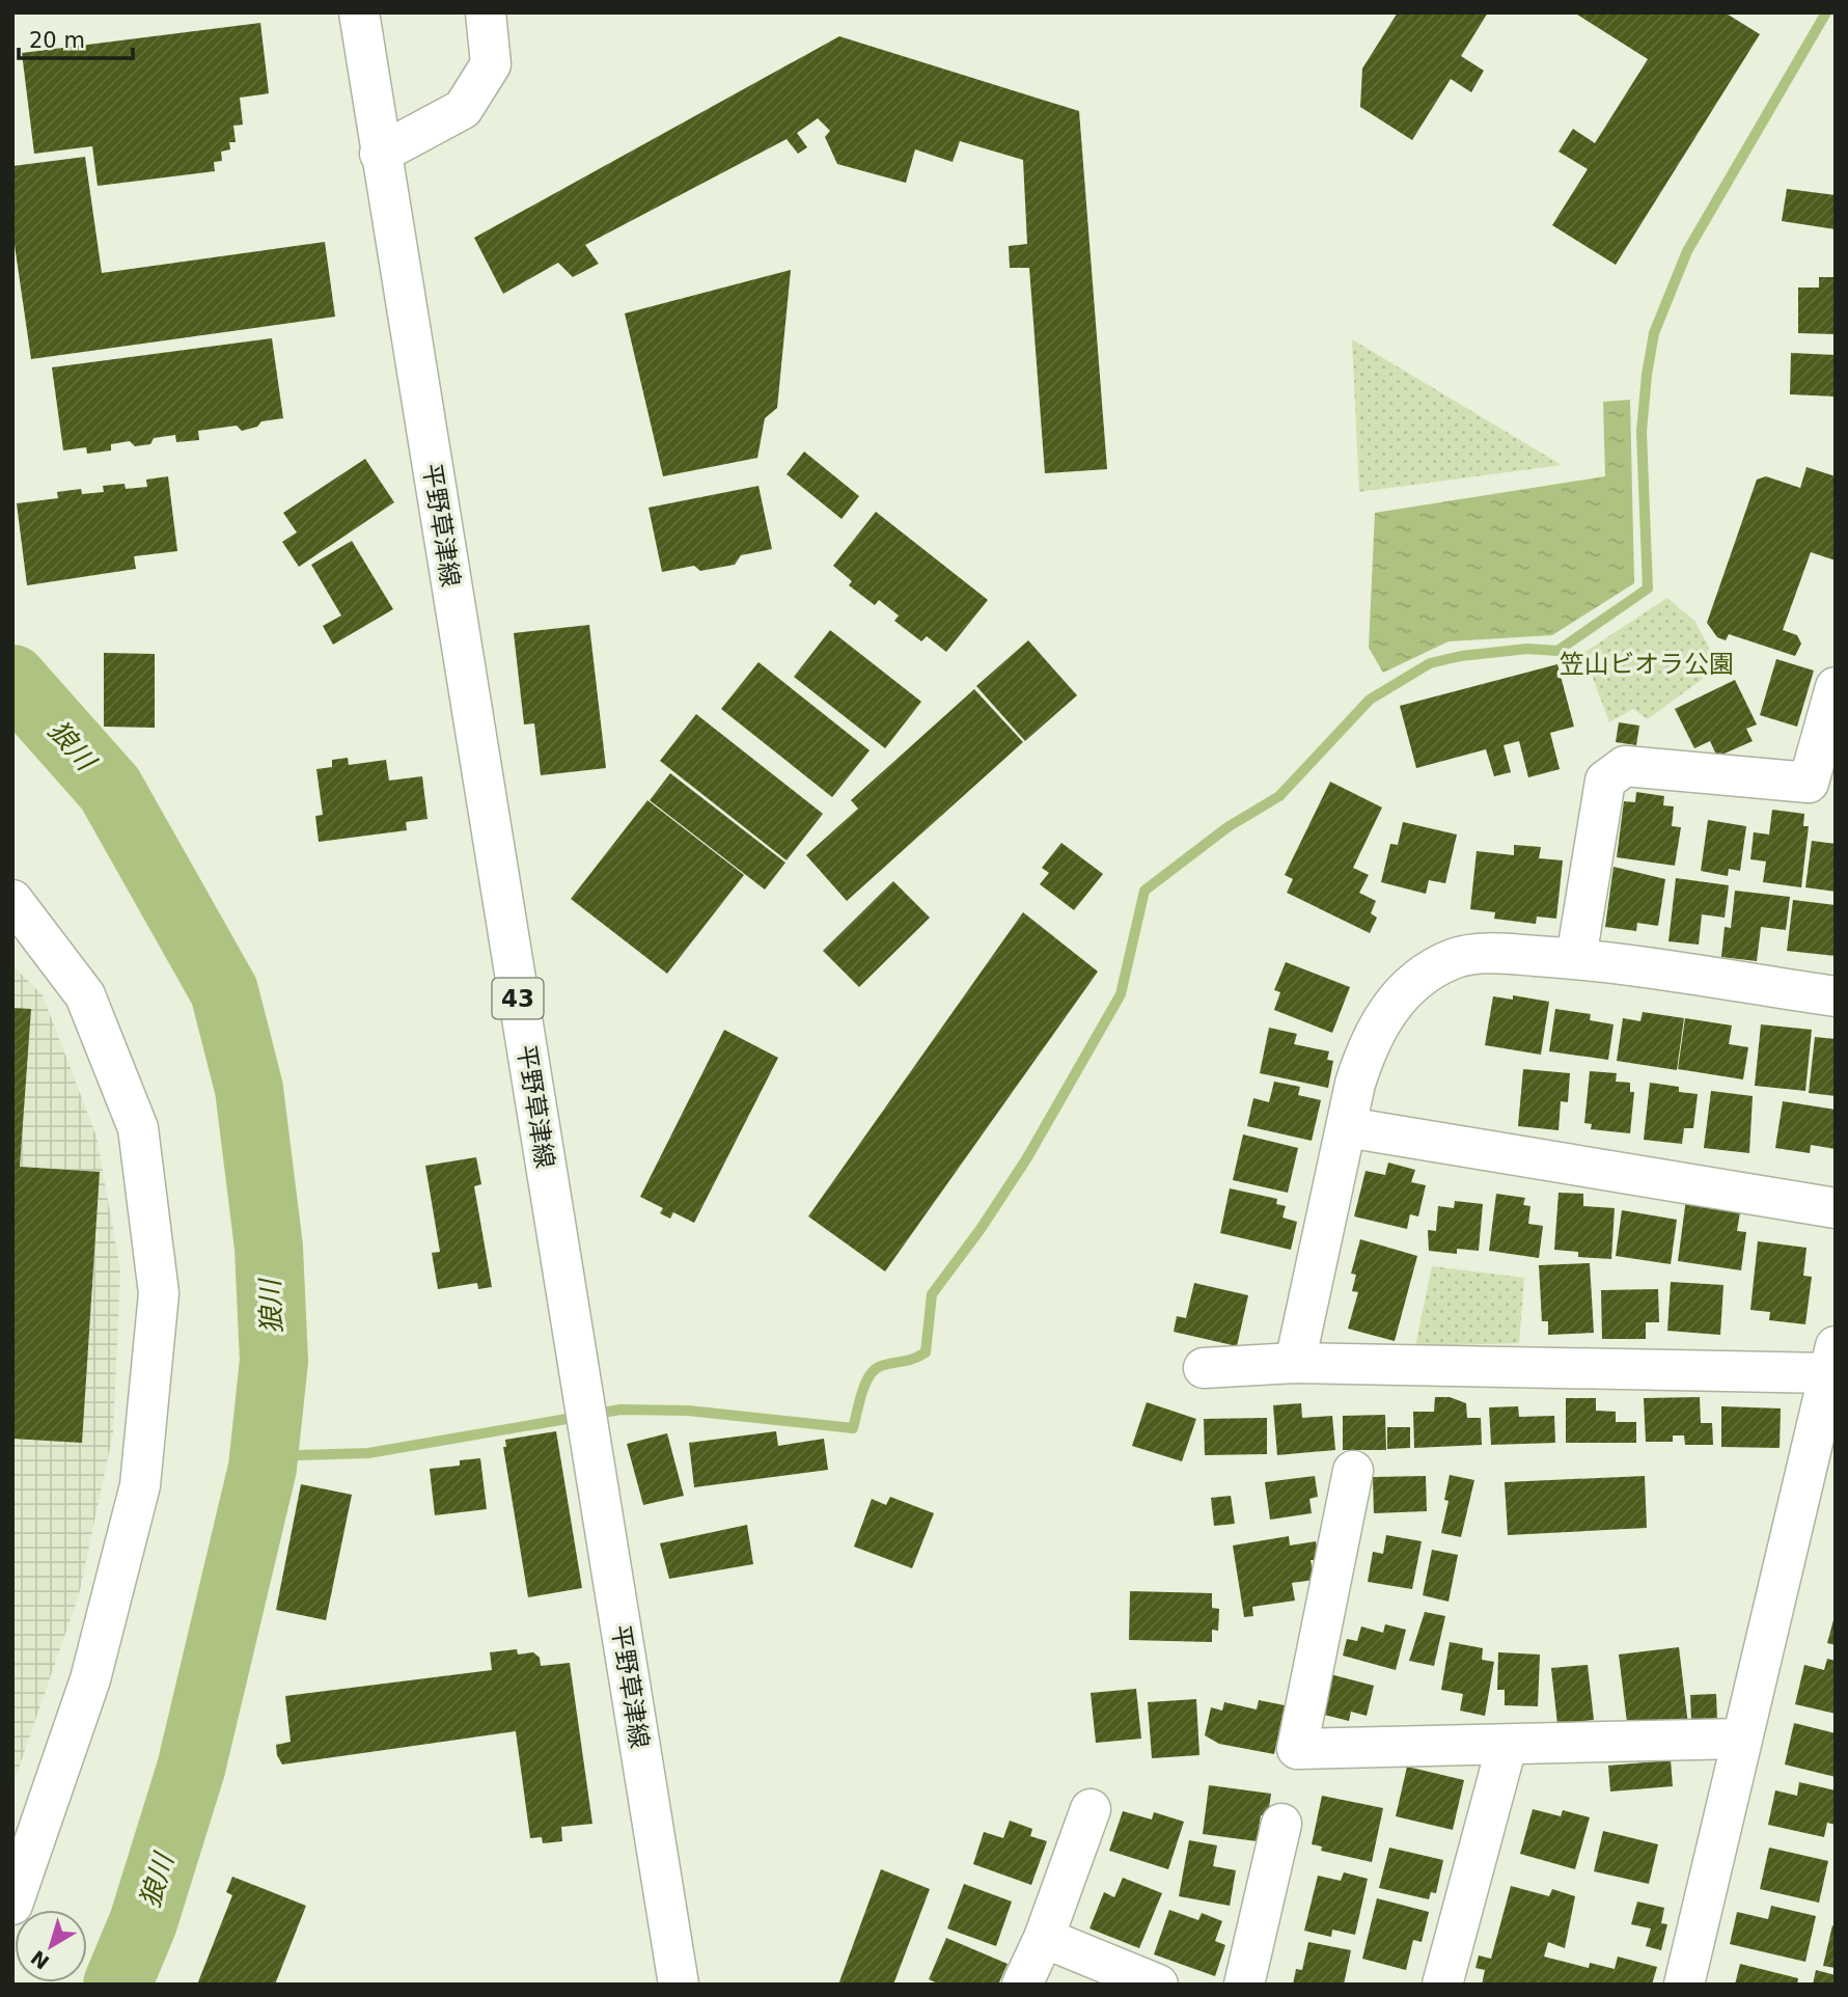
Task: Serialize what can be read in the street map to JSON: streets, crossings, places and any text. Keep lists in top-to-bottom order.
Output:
{
  "streets": {
    "street": ["平野草津線", "43"]
  },
  "water": ["狼川"],
  "parks": ["笠山ビオラ公園"],
  "scale_bar": "20 m",
  "north": "bottom left"
}
